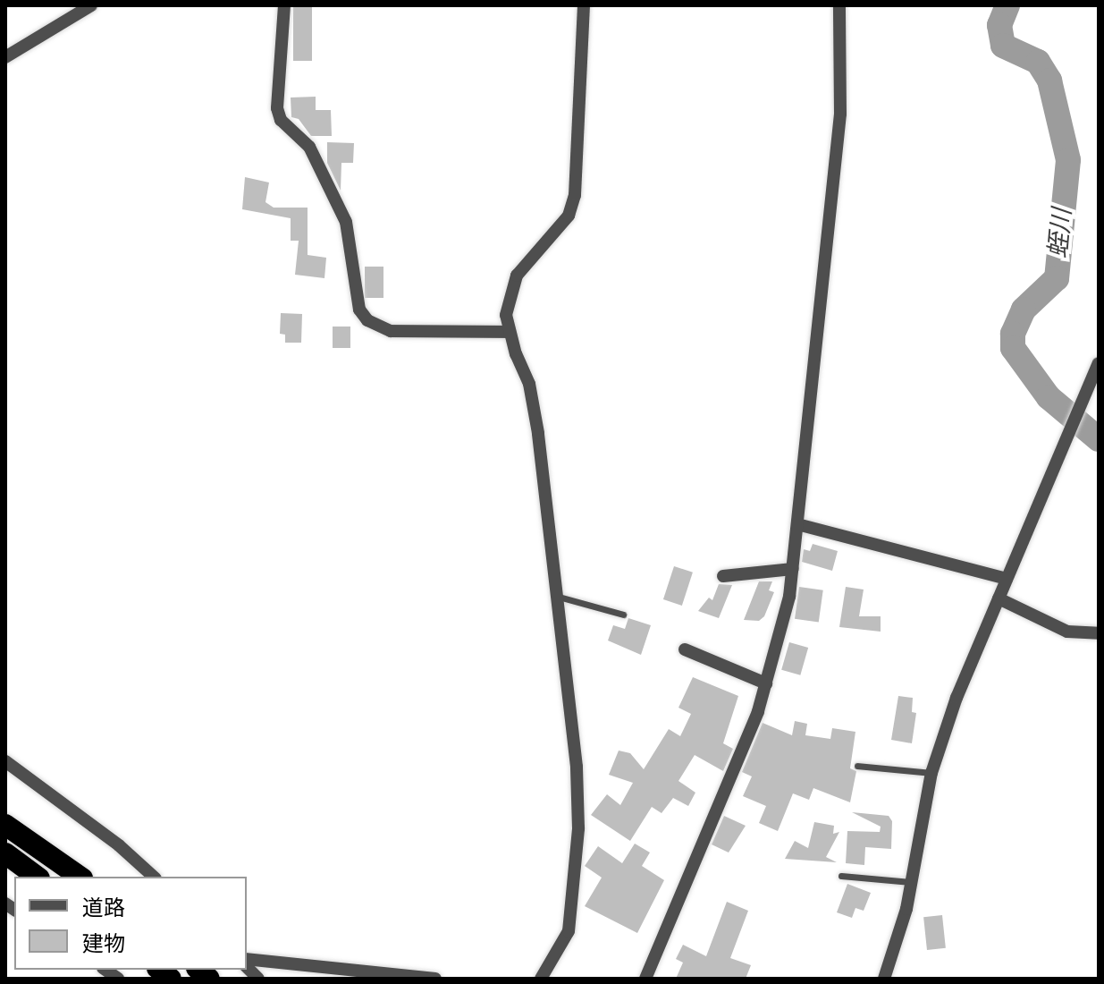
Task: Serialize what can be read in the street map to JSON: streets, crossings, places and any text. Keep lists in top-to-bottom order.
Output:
{
  "water": ["蛭川"],
  "legend": ["道路", "建物"]
}
